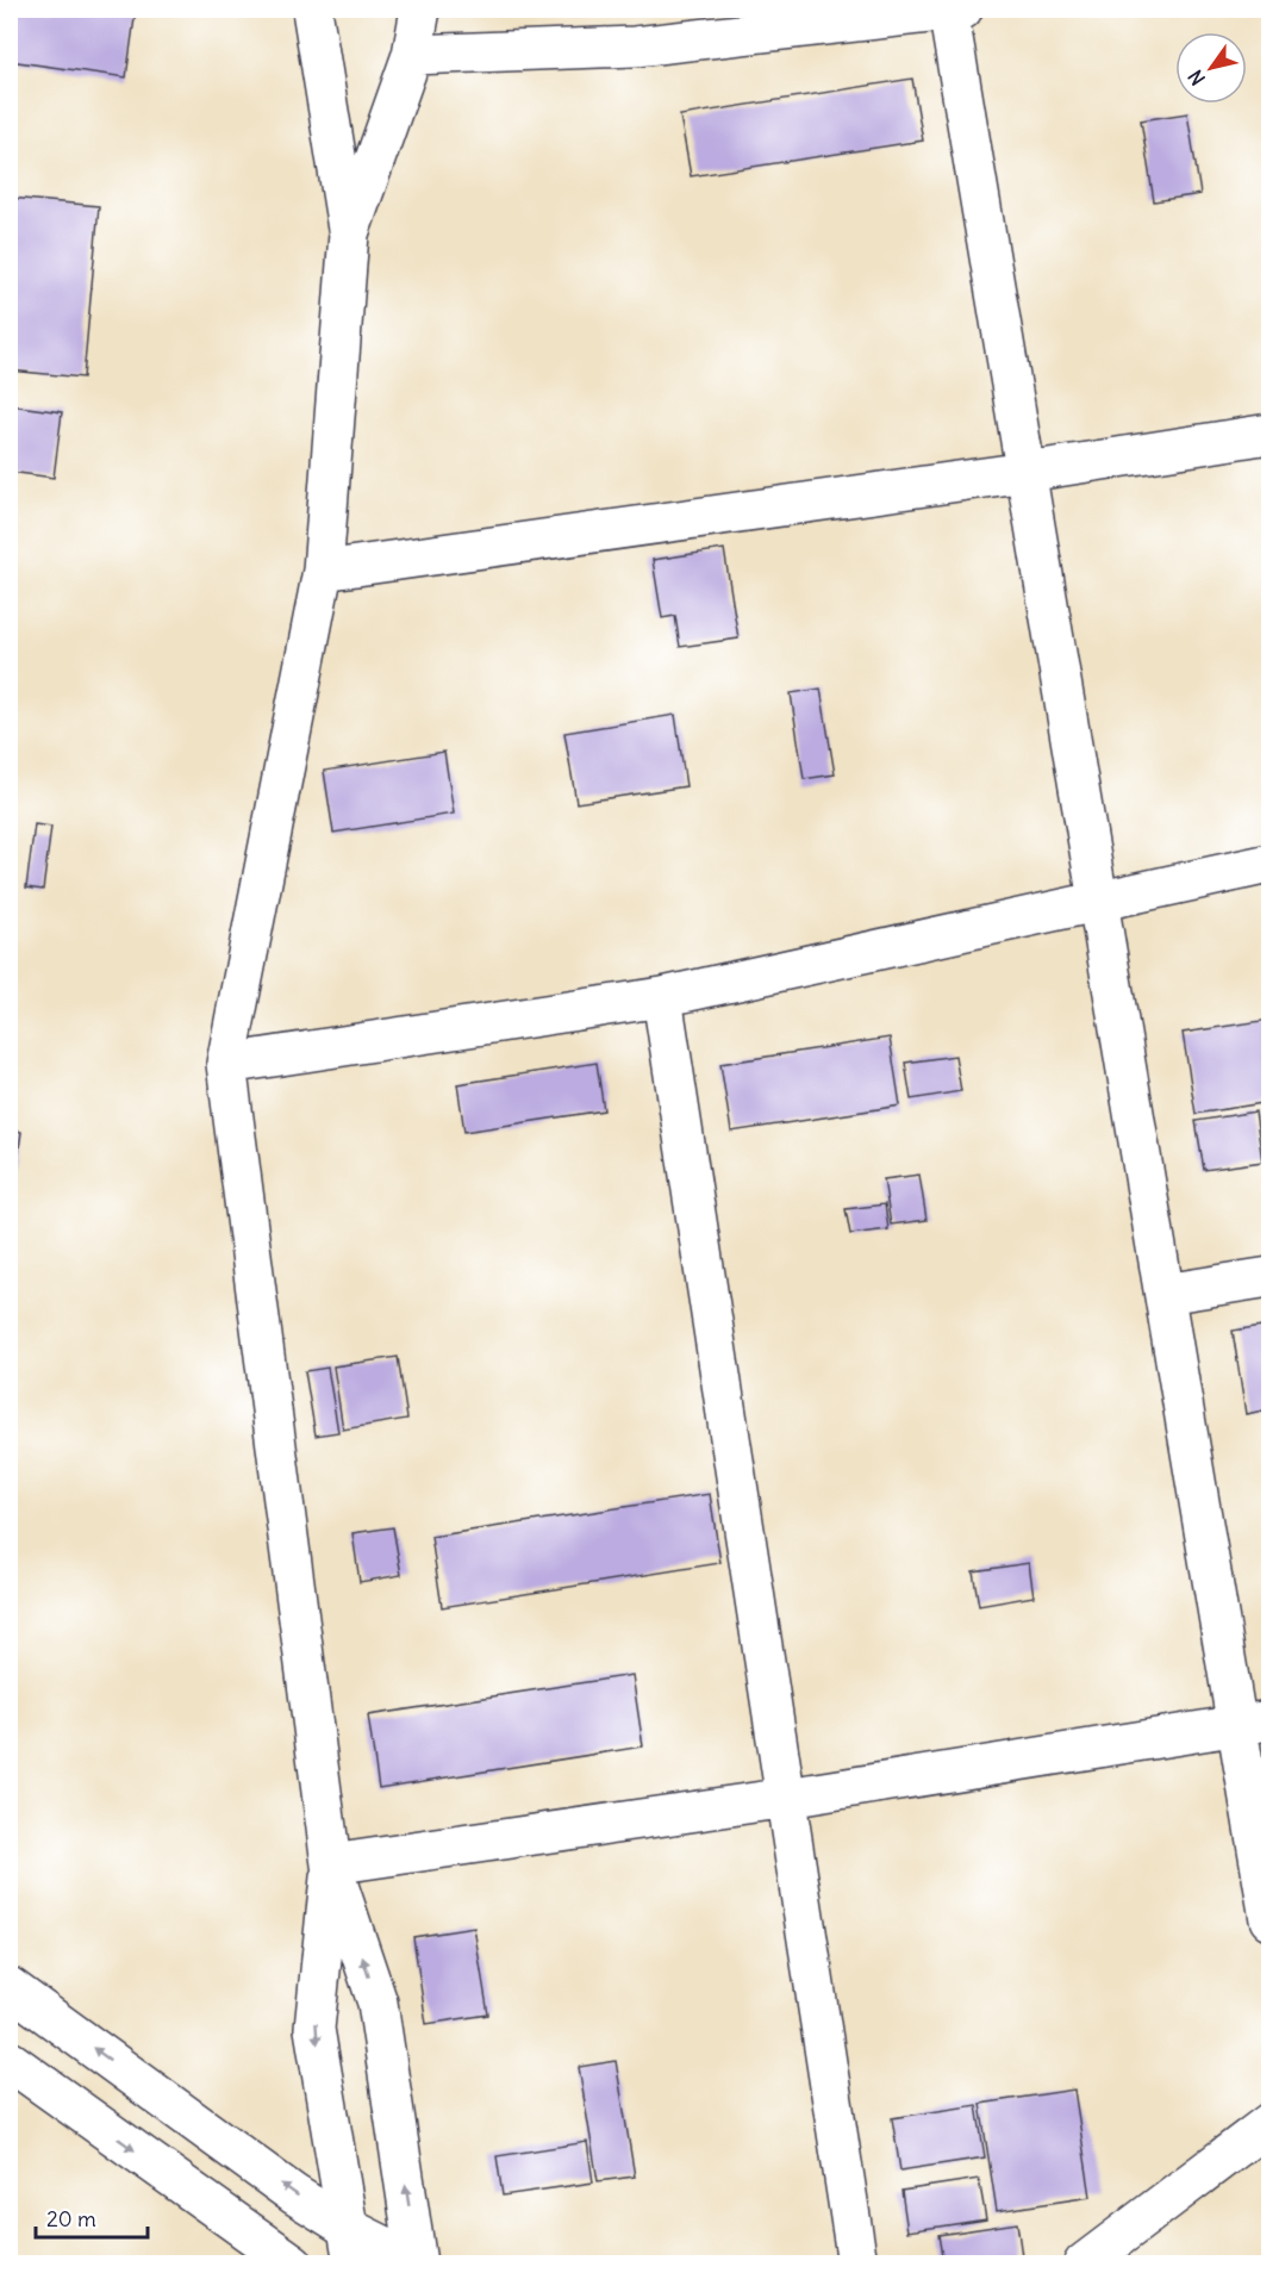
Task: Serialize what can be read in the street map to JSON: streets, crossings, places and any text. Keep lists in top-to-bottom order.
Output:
{
  "scale_bar": "20 m",
  "north": "bottom left"
}
